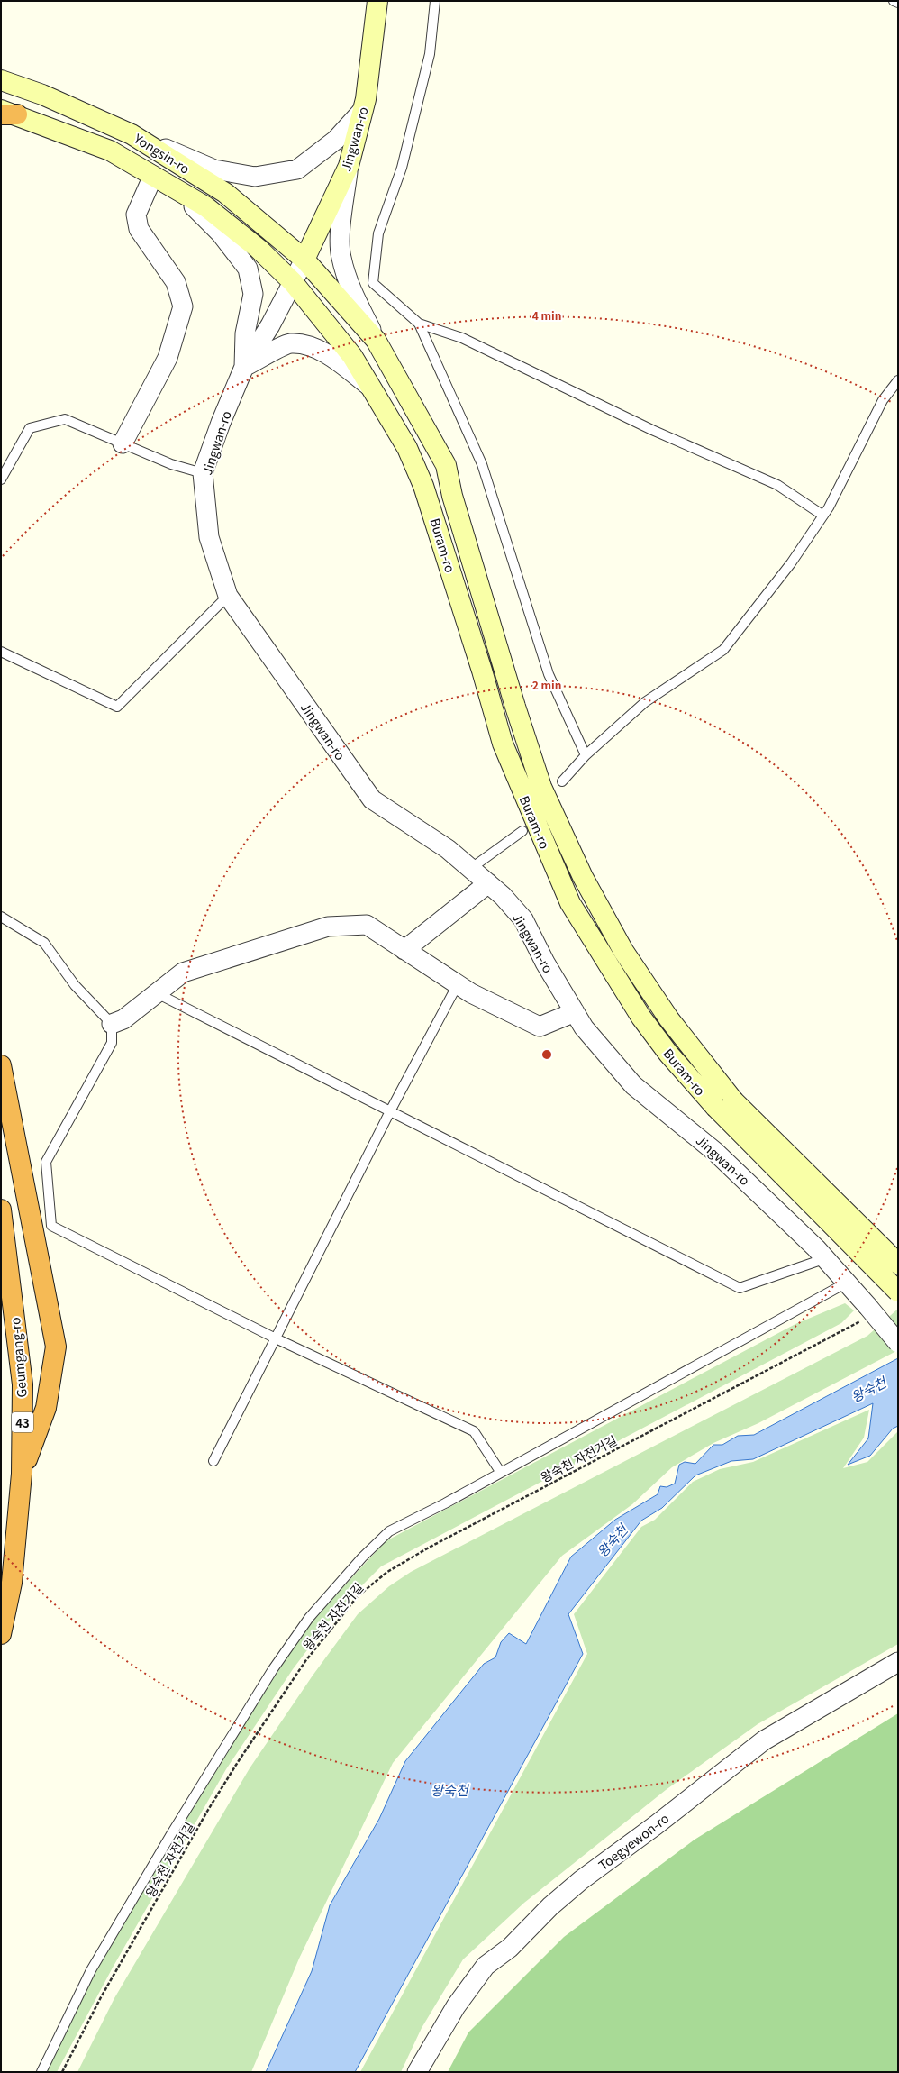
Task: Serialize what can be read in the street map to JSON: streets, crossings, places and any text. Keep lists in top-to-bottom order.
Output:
{
  "streets": {
    "highway": ["Geumgang-ro", "43"],
    "street": [
      "Jingwan-ro",
      "Yongsin-ro",
      "Buram-ro",
      "Toegyewon-ro"
    ],
    "path": ["왕숙천 자전거길"]
  },
  "crossings": [
    ["Jingwan-ro", "Yongsin-ro"],
    ["Jingwan-ro", "Buram-ro"],
    ["Yongsin-ro", "Buram-ro"]
  ],
  "water": ["왕숙천"],
  "rings": ["4 min", "2 min"]
}
